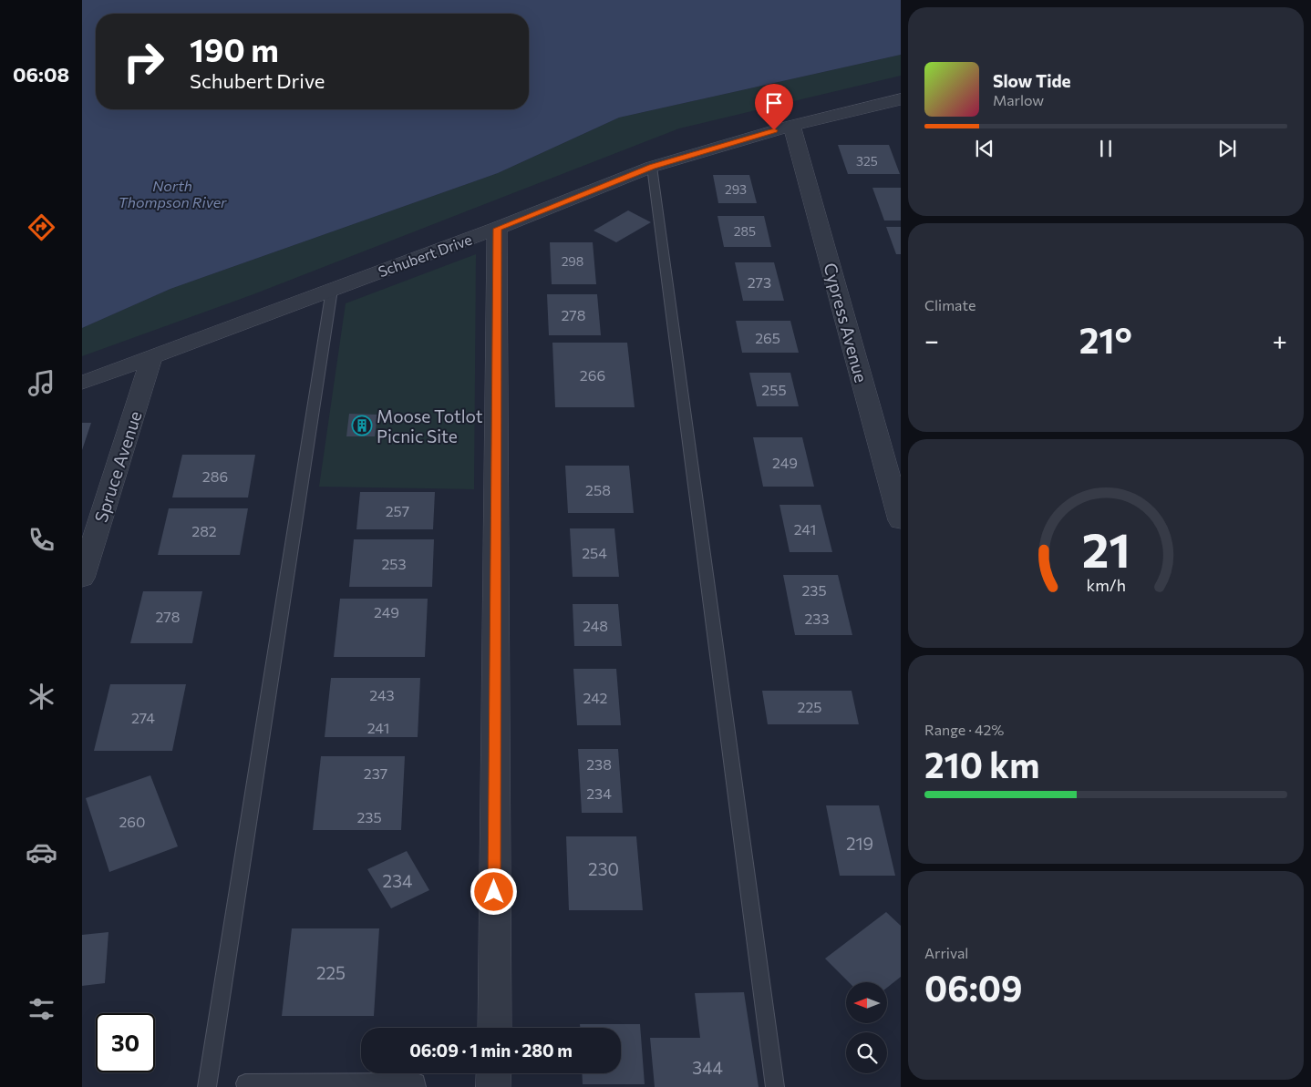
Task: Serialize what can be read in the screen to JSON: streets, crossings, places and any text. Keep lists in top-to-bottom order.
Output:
{
  "streets": {
    "street": ["Schubert Drive", "Cypress Avenue", "Spruce Avenue"]
  },
  "crossings": [
    ["Schubert Drive", "Cypress Avenue"],
    ["Schubert Drive", "Spruce Avenue"]
  ],
  "water": ["North Thompson River"],
  "places": {
    "building": ["Moose Totlot Picnic Site"]
  },
  "house_numbers": [
    "325",
    "293",
    "285",
    "298",
    "273",
    "278",
    "265",
    "266",
    "255",
    "249",
    "286",
    "258",
    "257",
    "241",
    "282",
    "254",
    "253",
    "235",
    "249",
    "278",
    "233",
    "248",
    "243",
    "242",
    "225",
    "274",
    "241",
    "238",
    "237",
    "234",
    "235",
    "260",
    "219",
    "230",
    "234",
    "225",
    "344"
  ],
  "north": "left",
  "page": {
    "tabs": "06:08",
    "turn": ["190 m", "Schubert Drive"],
    "song": ["Slow Tide", "Marlow"],
    "tile": [
      "Climate",
      ["Range · 42%", "210 km"],
      ["Arrival", "06:09"]
    ],
    "heat": ["−", "21°", "+"],
    "limit": "30",
    "trip": "06:09 · 1 min · 280 m",
    "gauge": ["21", "km/h"]
  }
}
